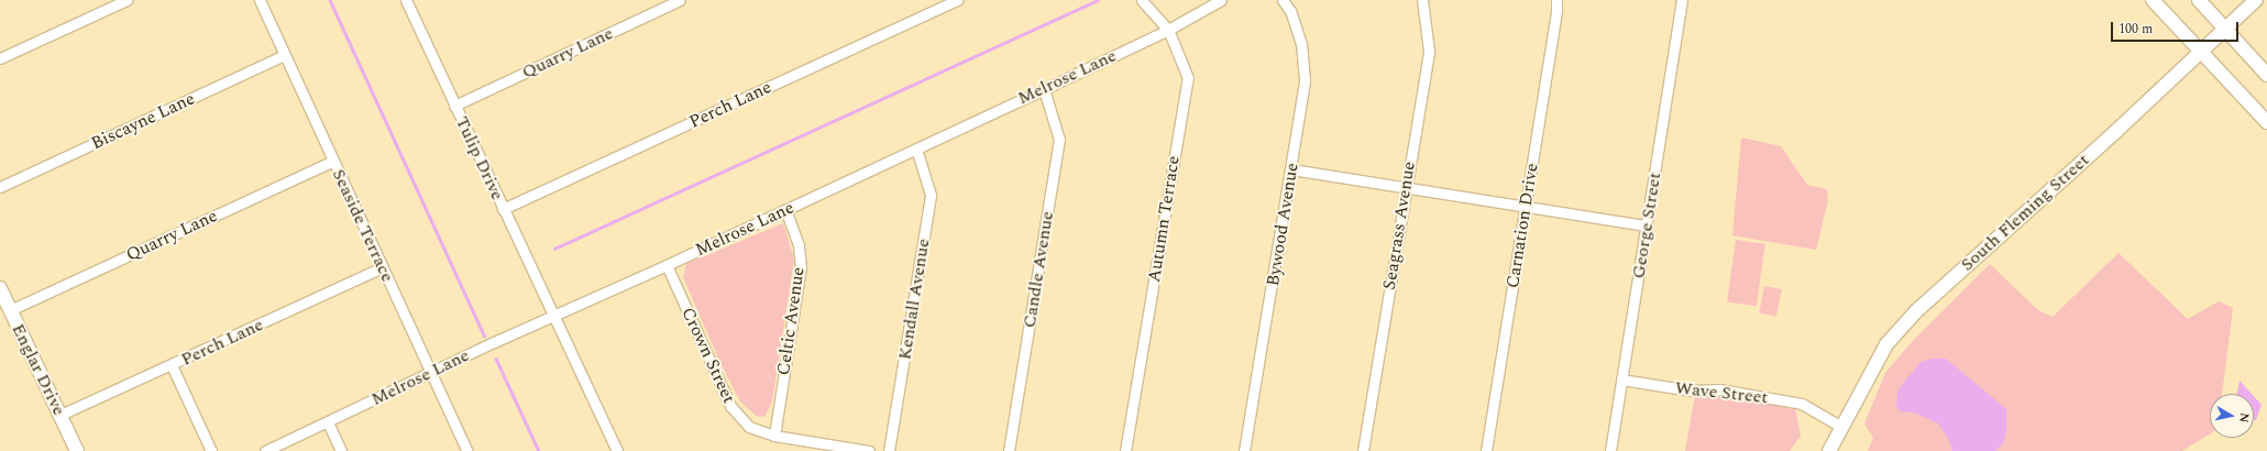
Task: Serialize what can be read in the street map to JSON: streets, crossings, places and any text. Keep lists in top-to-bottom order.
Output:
{
  "streets": {
    "street": [
      "Quarry Lane",
      "Melrose Lane",
      "Perch Lane",
      "Biscayne Lane",
      "Tulip Drive",
      "South Fleming Street",
      "Autumn Terrace",
      "Bywood Avenue",
      "Seaside Terrace",
      "Seagrass Avenue",
      "Carnation Drive",
      "George Street",
      "Candle Avenue",
      "Kendall Avenue",
      "Celtic Avenue",
      "Crown Street",
      "Englar Drive",
      "Wave Street"
    ]
  },
  "crossings": [
    ["Quarry Lane", "Tulip Drive"],
    ["Quarry Lane", "Seaside Terrace"],
    ["Quarry Lane", "Englar Drive"],
    ["Melrose Lane", "Tulip Drive"],
    ["Melrose Lane", "Autumn Terrace"],
    ["Melrose Lane", "Seaside Terrace"],
    ["Melrose Lane", "Candle Avenue"],
    ["Melrose Lane", "Kendall Avenue"],
    ["Melrose Lane", "Celtic Avenue"],
    ["Melrose Lane", "Crown Street"],
    ["Perch Lane", "Tulip Drive"],
    ["Perch Lane", "Seaside Terrace"],
    ["Perch Lane", "Englar Drive"],
    ["Biscayne Lane", "Seaside Terrace"],
    ["South Fleming Street", "Wave Street"],
    ["George Street", "Wave Street"],
    ["Celtic Avenue", "Crown Street"]
  ],
  "scale_bar": "100 m",
  "north": "right"
}
